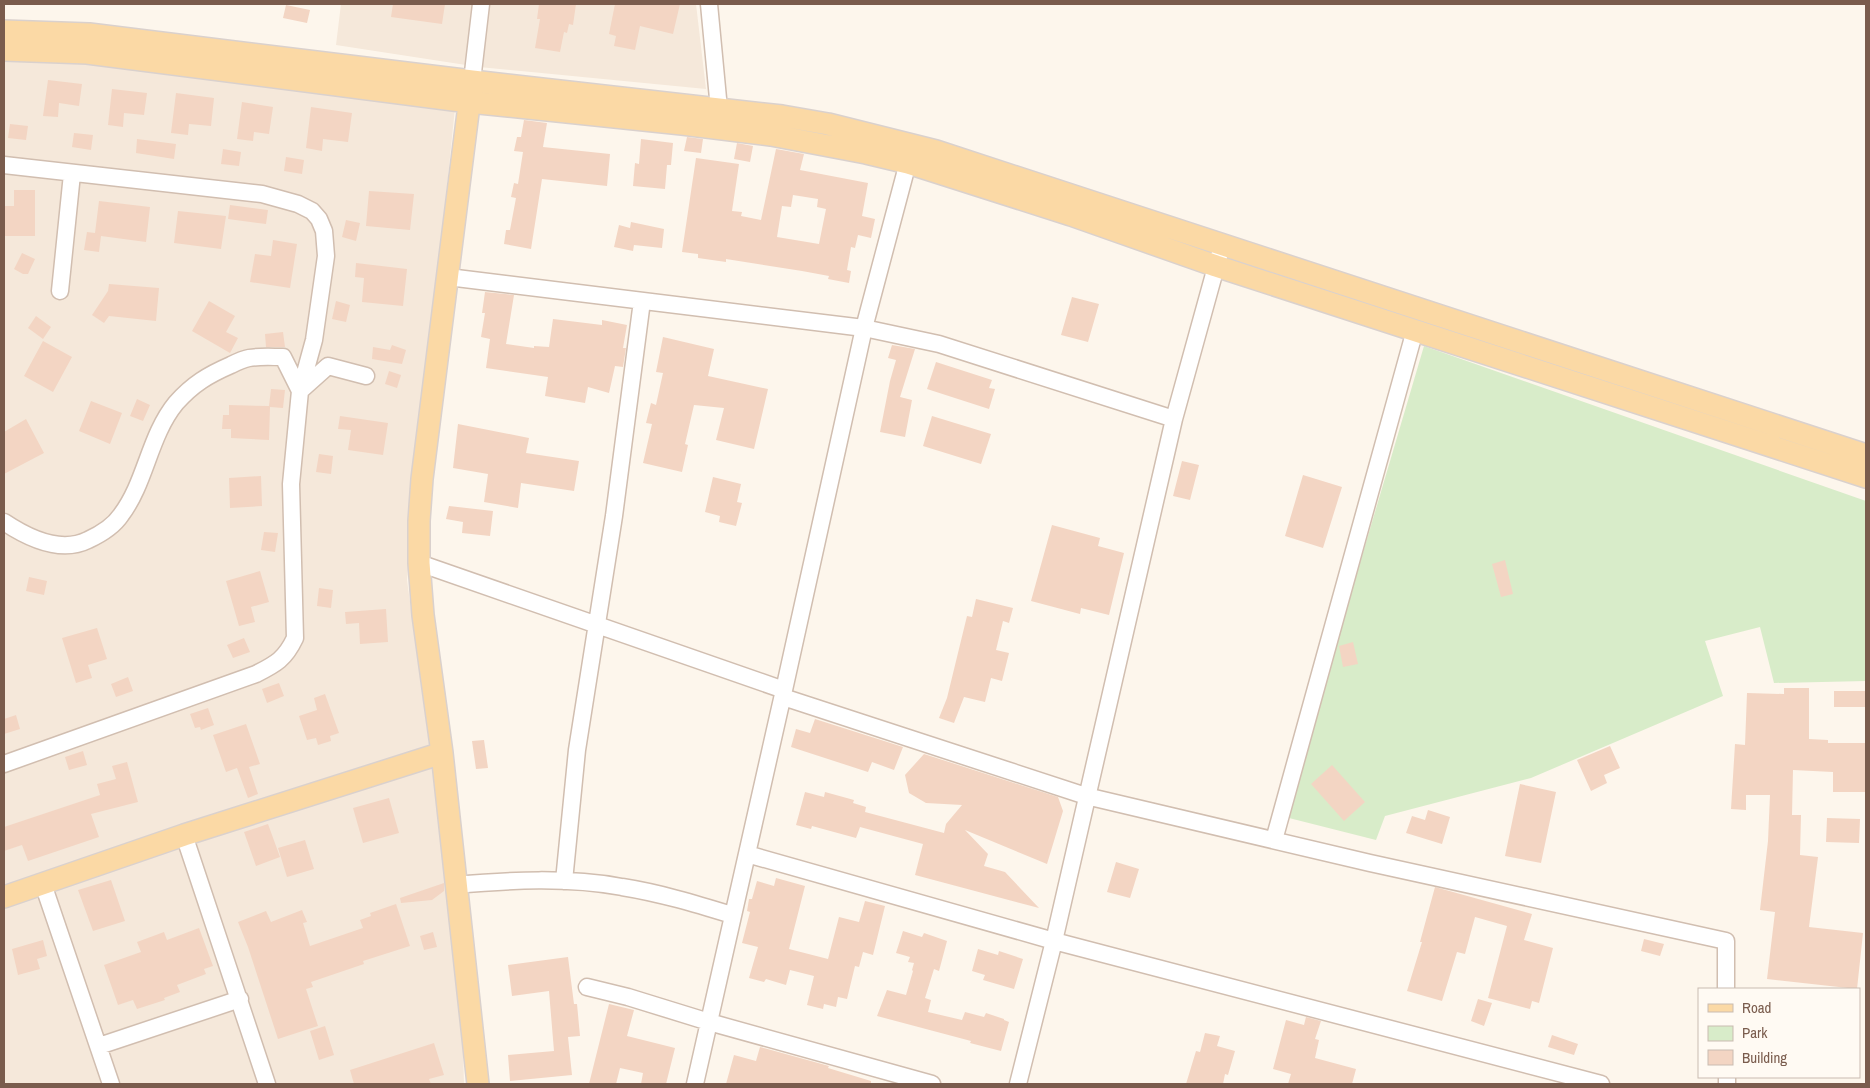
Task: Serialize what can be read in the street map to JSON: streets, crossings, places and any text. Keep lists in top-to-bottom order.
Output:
{
  "legend": ["Road", "Park", "Building"]
}
